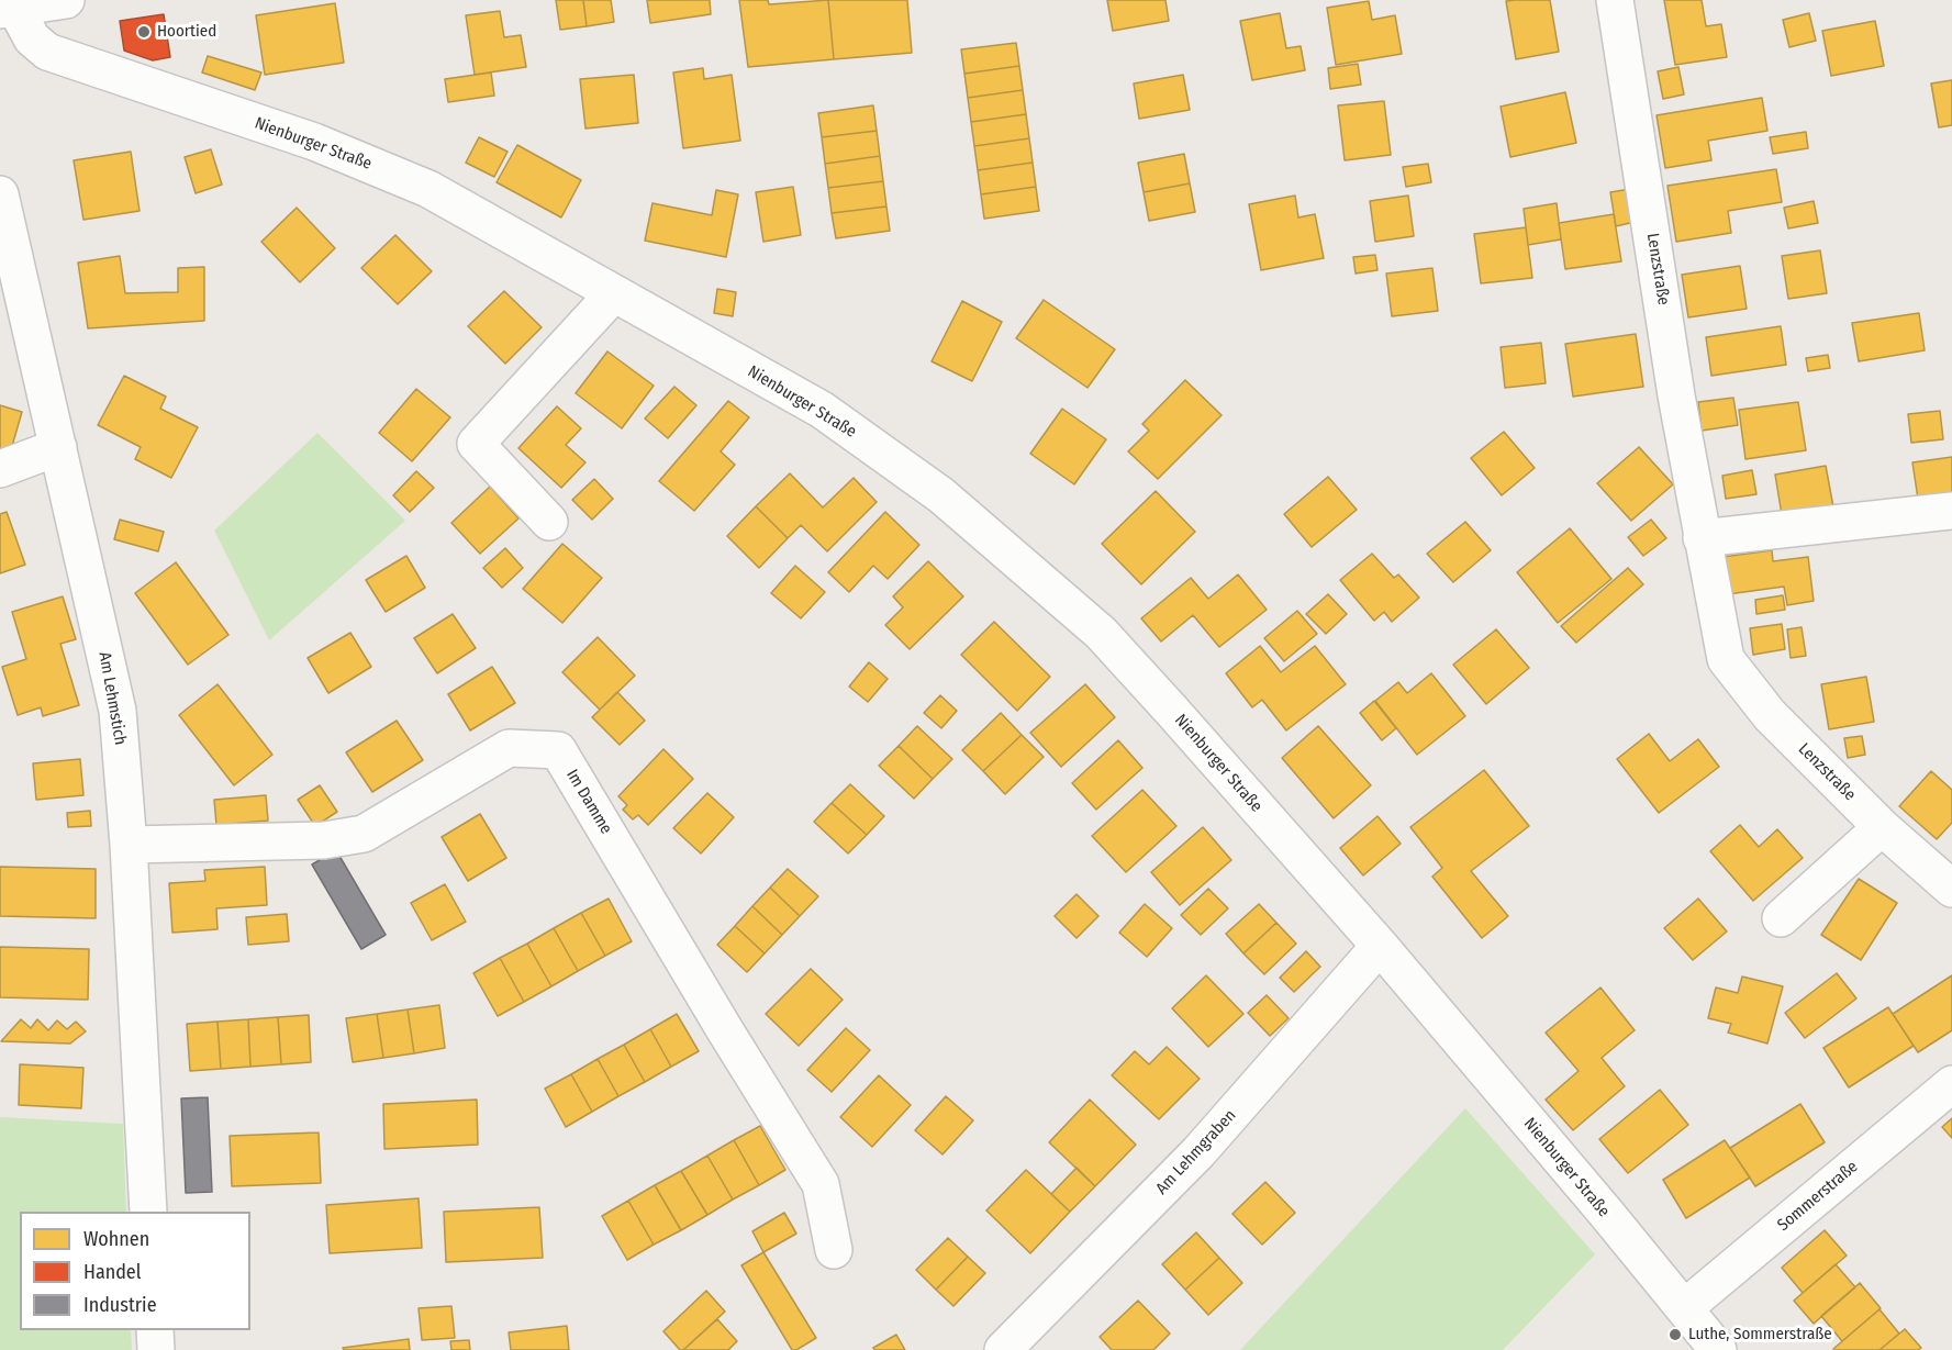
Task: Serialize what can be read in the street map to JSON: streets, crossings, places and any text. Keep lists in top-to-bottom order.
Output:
{
  "streets": {
    "street": [
      "Nienburger Straße",
      "Lenzstraße",
      "Am Lehmstich",
      "Im Damme",
      "Am Lehmgraben",
      "Sommerstraße"
    ]
  },
  "crossings": [
    ["Nienburger Straße", "Am Lehmgraben"],
    ["Nienburger Straße", "Sommerstraße"],
    ["Am Lehmstich", "Im Damme"]
  ],
  "places": ["Hoortied", "Luthe, Sommerstraße"],
  "legend": ["Wohnen", "Handel", "Industrie"]
}
